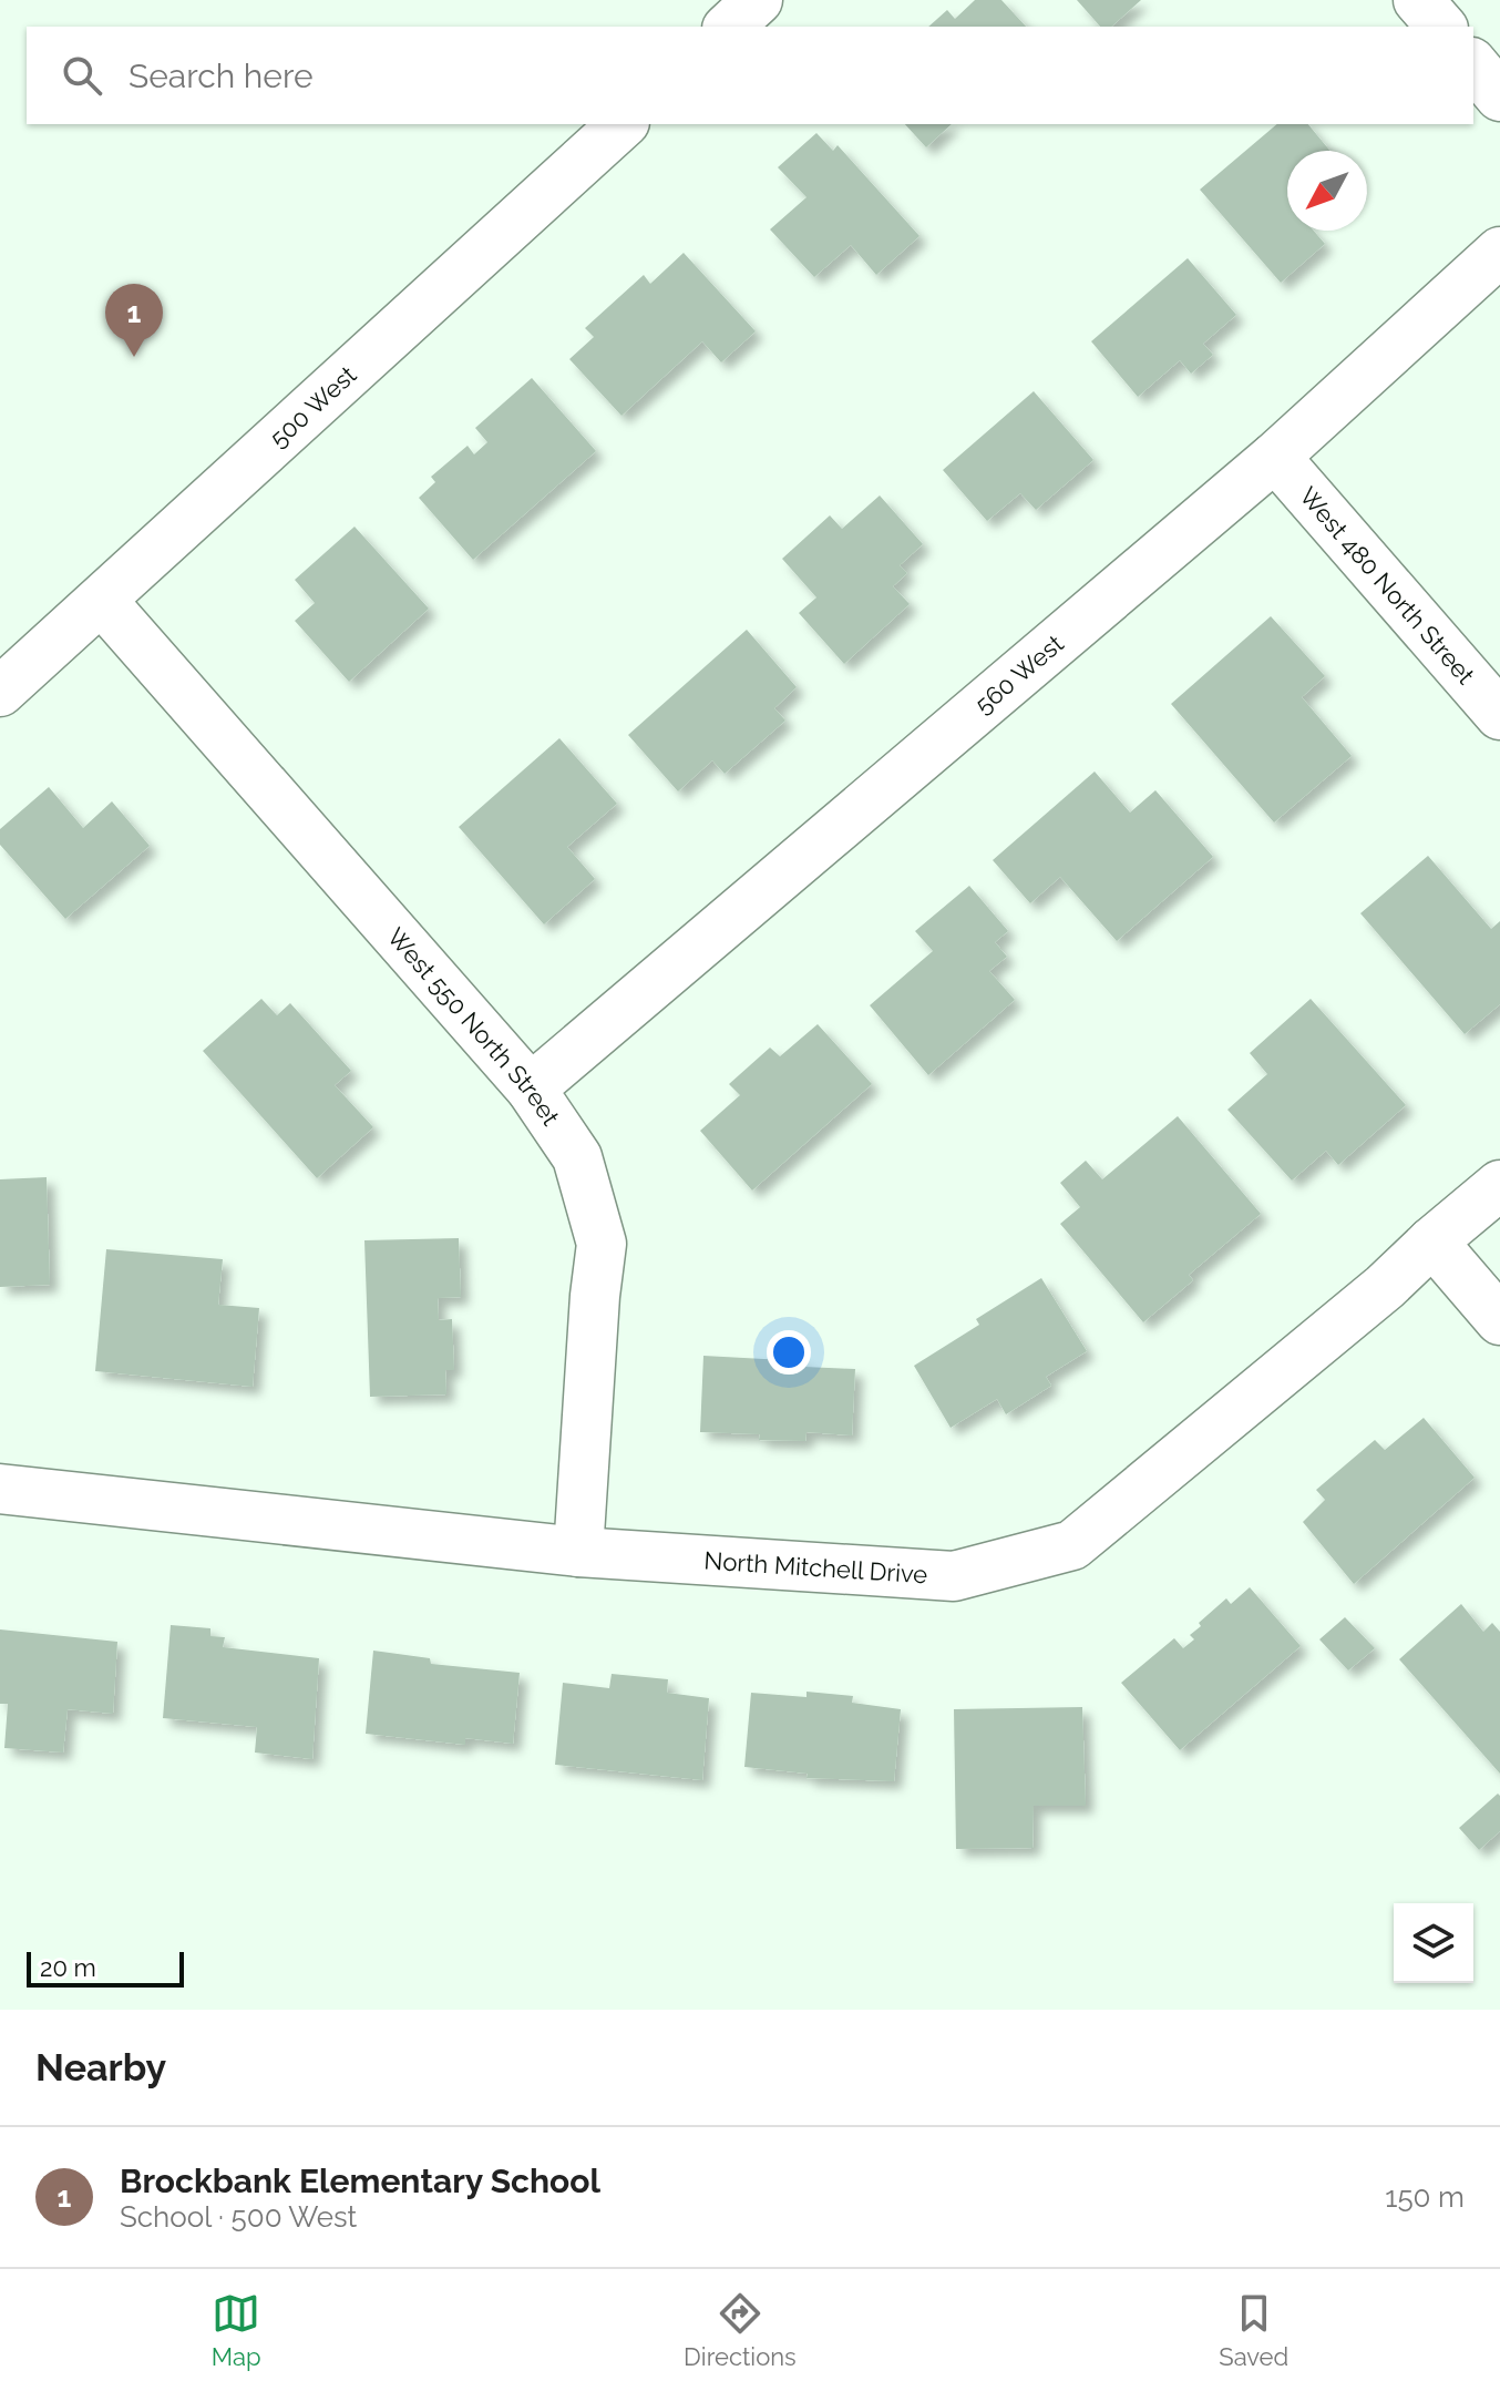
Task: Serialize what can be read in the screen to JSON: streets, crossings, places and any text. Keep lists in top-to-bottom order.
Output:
{
  "streets": {
    "street": [
      "500 West",
      "West 480 North Street",
      "560 West",
      "West 550 North Street",
      "North Mitchell Drive"
    ]
  },
  "crossings": [
    ["500 West", "West 550 North Street"],
    ["West 480 North Street", "560 West"],
    ["560 West", "West 550 North Street"],
    ["West 550 North Street", "North Mitchell Drive"]
  ],
  "scale_bar": "20 m",
  "north": "bottom left",
  "page": {
    "search": "Search here",
    "pins": "1",
    "scale": "20 m",
    "heading": "Nearby",
    "list": [
      {
        "mark": "1",
        "name": "Brockbank Elementary School",
        "note": "School · 500 West",
        "value": "150 m"
      }
    ],
    "nav": ["Map", "Directions", "Saved"]
  }
}
